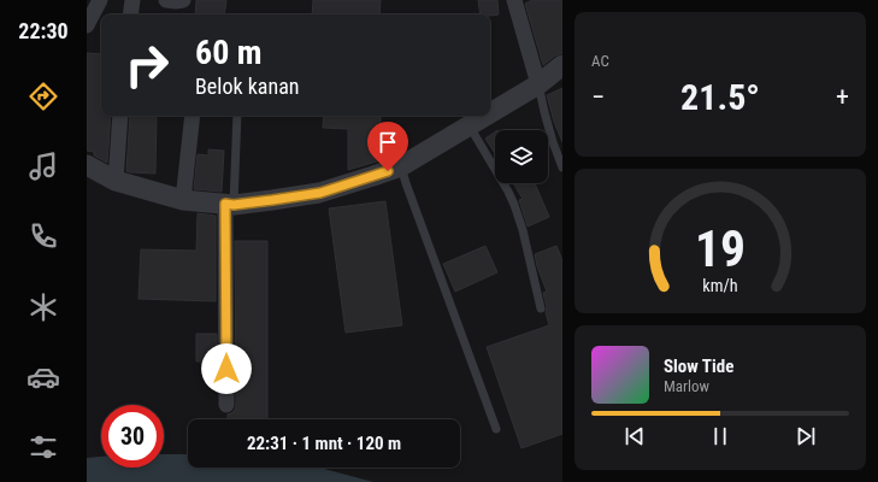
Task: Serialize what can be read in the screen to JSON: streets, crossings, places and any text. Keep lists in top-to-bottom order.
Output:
{
  "page": {
    "tabs": "22:30",
    "tile": "AC",
    "turn": ["60 m", "Belok kanan"],
    "heat": ["−", "21.5°", "+"],
    "song": ["Slow Tide", "Marlow"],
    "limit": "30",
    "trip": "22:31 · 1 mnt · 120 m",
    "gauge": ["19", "km/h"]
  }
}
